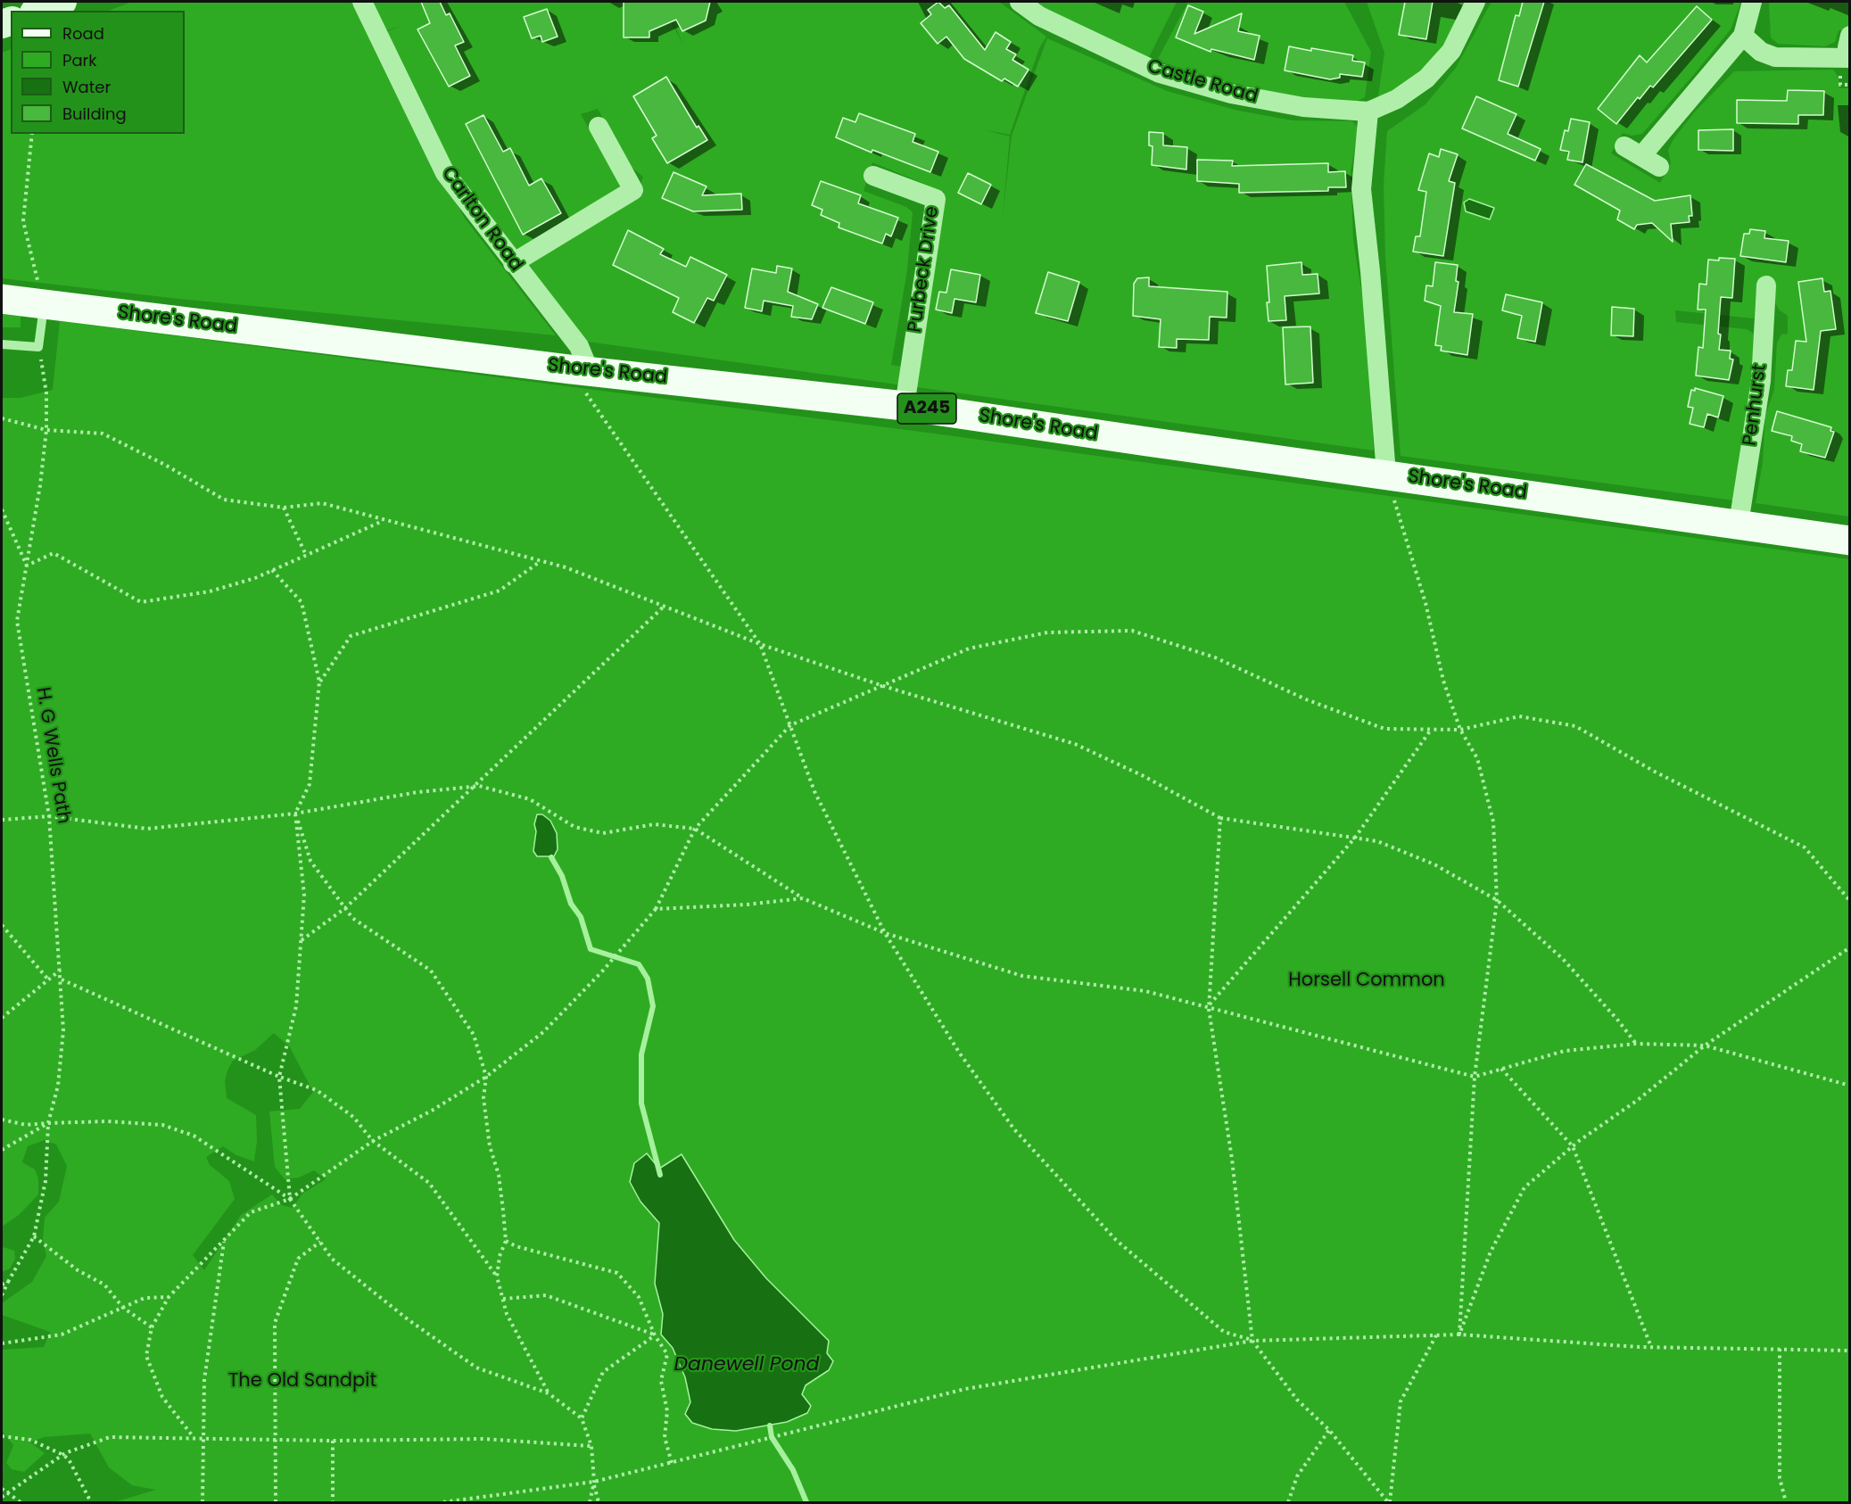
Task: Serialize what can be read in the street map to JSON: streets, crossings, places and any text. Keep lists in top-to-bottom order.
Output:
{
  "streets": {
    "main road": ["Shore's Road", "A245"],
    "street": [
      "Castle Road",
      "Carlton Road",
      "Purbeck Drive",
      "Penhurst"
    ],
    "path": ["H. G Wells Path"]
  },
  "crossings": [
    ["Carlton Road", "Shore's Road"],
    ["Purbeck Drive", "Shore's Road"],
    ["Shore's Road", "Penhurst"]
  ],
  "water": ["Danewell Pond"],
  "parks": ["Horsell Common", "The Old Sandpit"],
  "legend": [
    "Road",
    "Park",
    "Water",
    "Building"
  ]
}
